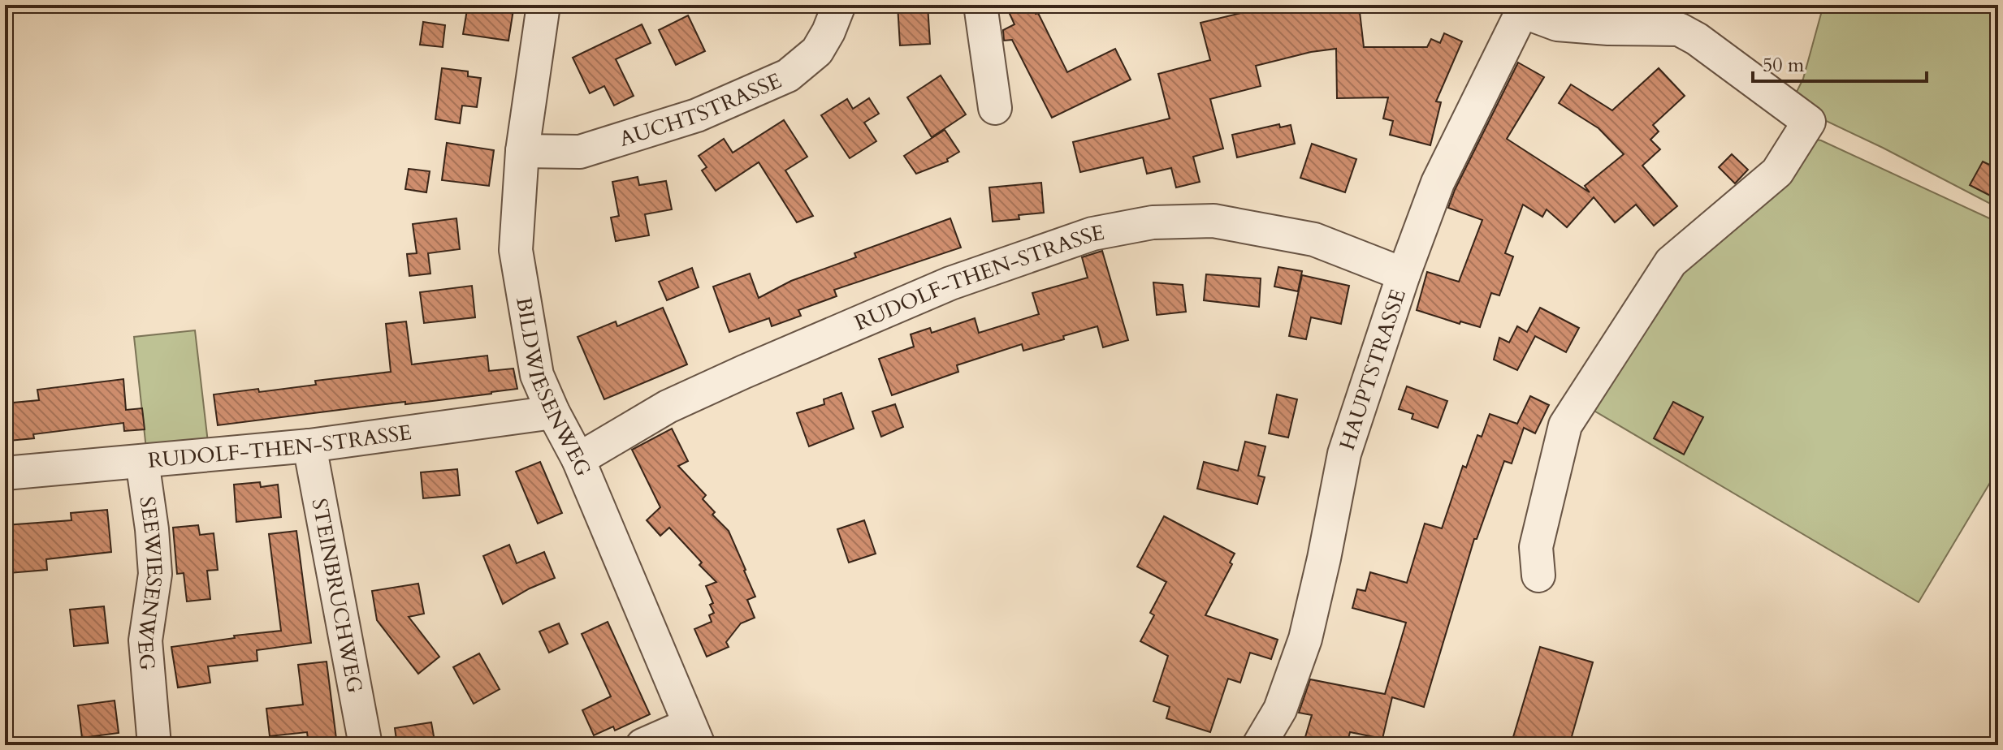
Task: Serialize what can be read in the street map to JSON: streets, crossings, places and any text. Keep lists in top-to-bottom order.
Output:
{
  "streets": {
    "street": [
      "AUCHTSTRASSE",
      "RUDOLF-THEN-STRASSE",
      "HAUPTSTRASSE",
      "BILDWIESENWEG",
      "SEEWIESENWEG",
      "STEINBRUCHWEG"
    ]
  },
  "crossings": [
    ["AUCHTSTRASSE", "BILDWIESENWEG"],
    ["RUDOLF-THEN-STRASSE", "HAUPTSTRASSE"],
    ["RUDOLF-THEN-STRASSE", "BILDWIESENWEG"],
    ["RUDOLF-THEN-STRASSE", "SEEWIESENWEG"],
    ["RUDOLF-THEN-STRASSE", "STEINBRUCHWEG"]
  ],
  "scale_bar": "50 m"
}
